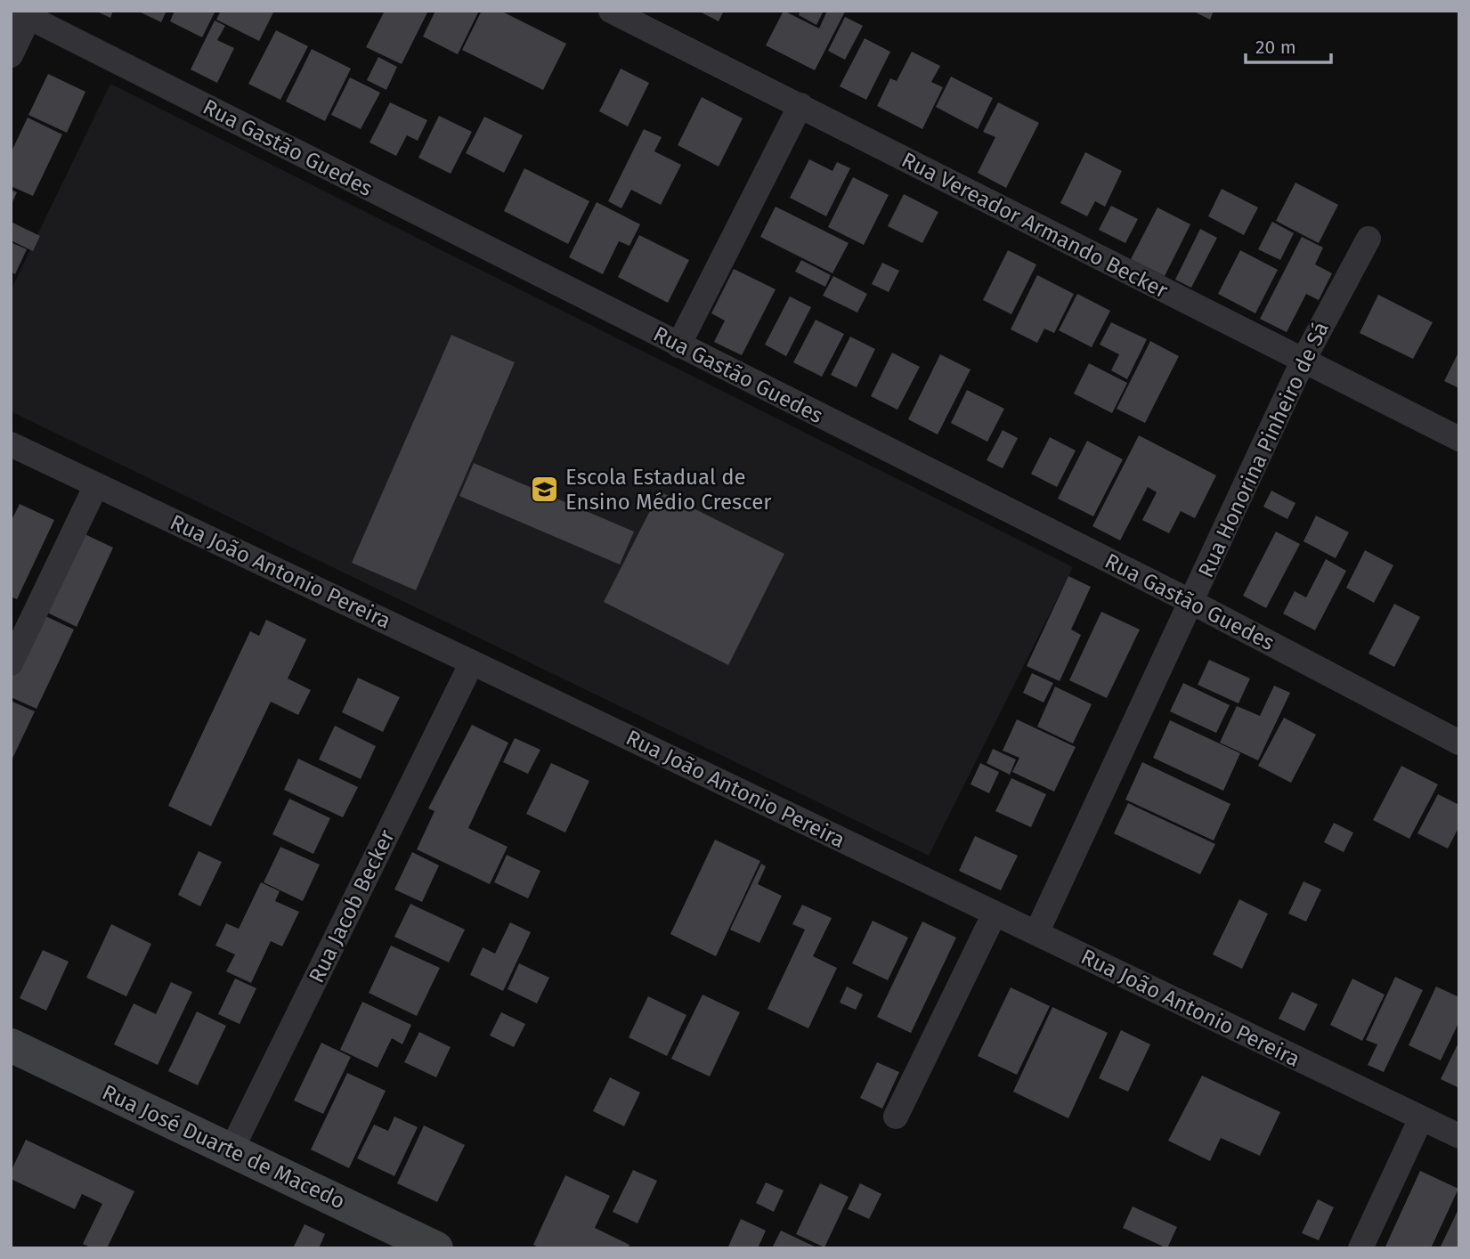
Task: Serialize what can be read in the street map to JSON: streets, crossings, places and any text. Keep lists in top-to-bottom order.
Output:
{
  "streets": {
    "street": [
      "Rua Gastão Guedes",
      "Rua Vereador Armando Becker",
      "Rua Honorina Pinheiro de Sá",
      "Rua João Antonio Pereira",
      "Rua Jacob Becker",
      "Rua José Duarte de Macedo"
    ]
  },
  "crossings": [
    ["Rua Gastão Guedes", "Rua Honorina Pinheiro de Sá"],
    ["Rua Vereador Armando Becker", "Rua Honorina Pinheiro de Sá"],
    ["Rua Honorina Pinheiro de Sá", "Rua João Antonio Pereira"],
    ["Rua João Antonio Pereira", "Rua Jacob Becker"],
    ["Rua Jacob Becker", "Rua José Duarte de Macedo"]
  ],
  "places": {
    "school or university": ["Escola Estadual de Ensino Médio Crescer"]
  },
  "scale_bar": "20 m"
}
